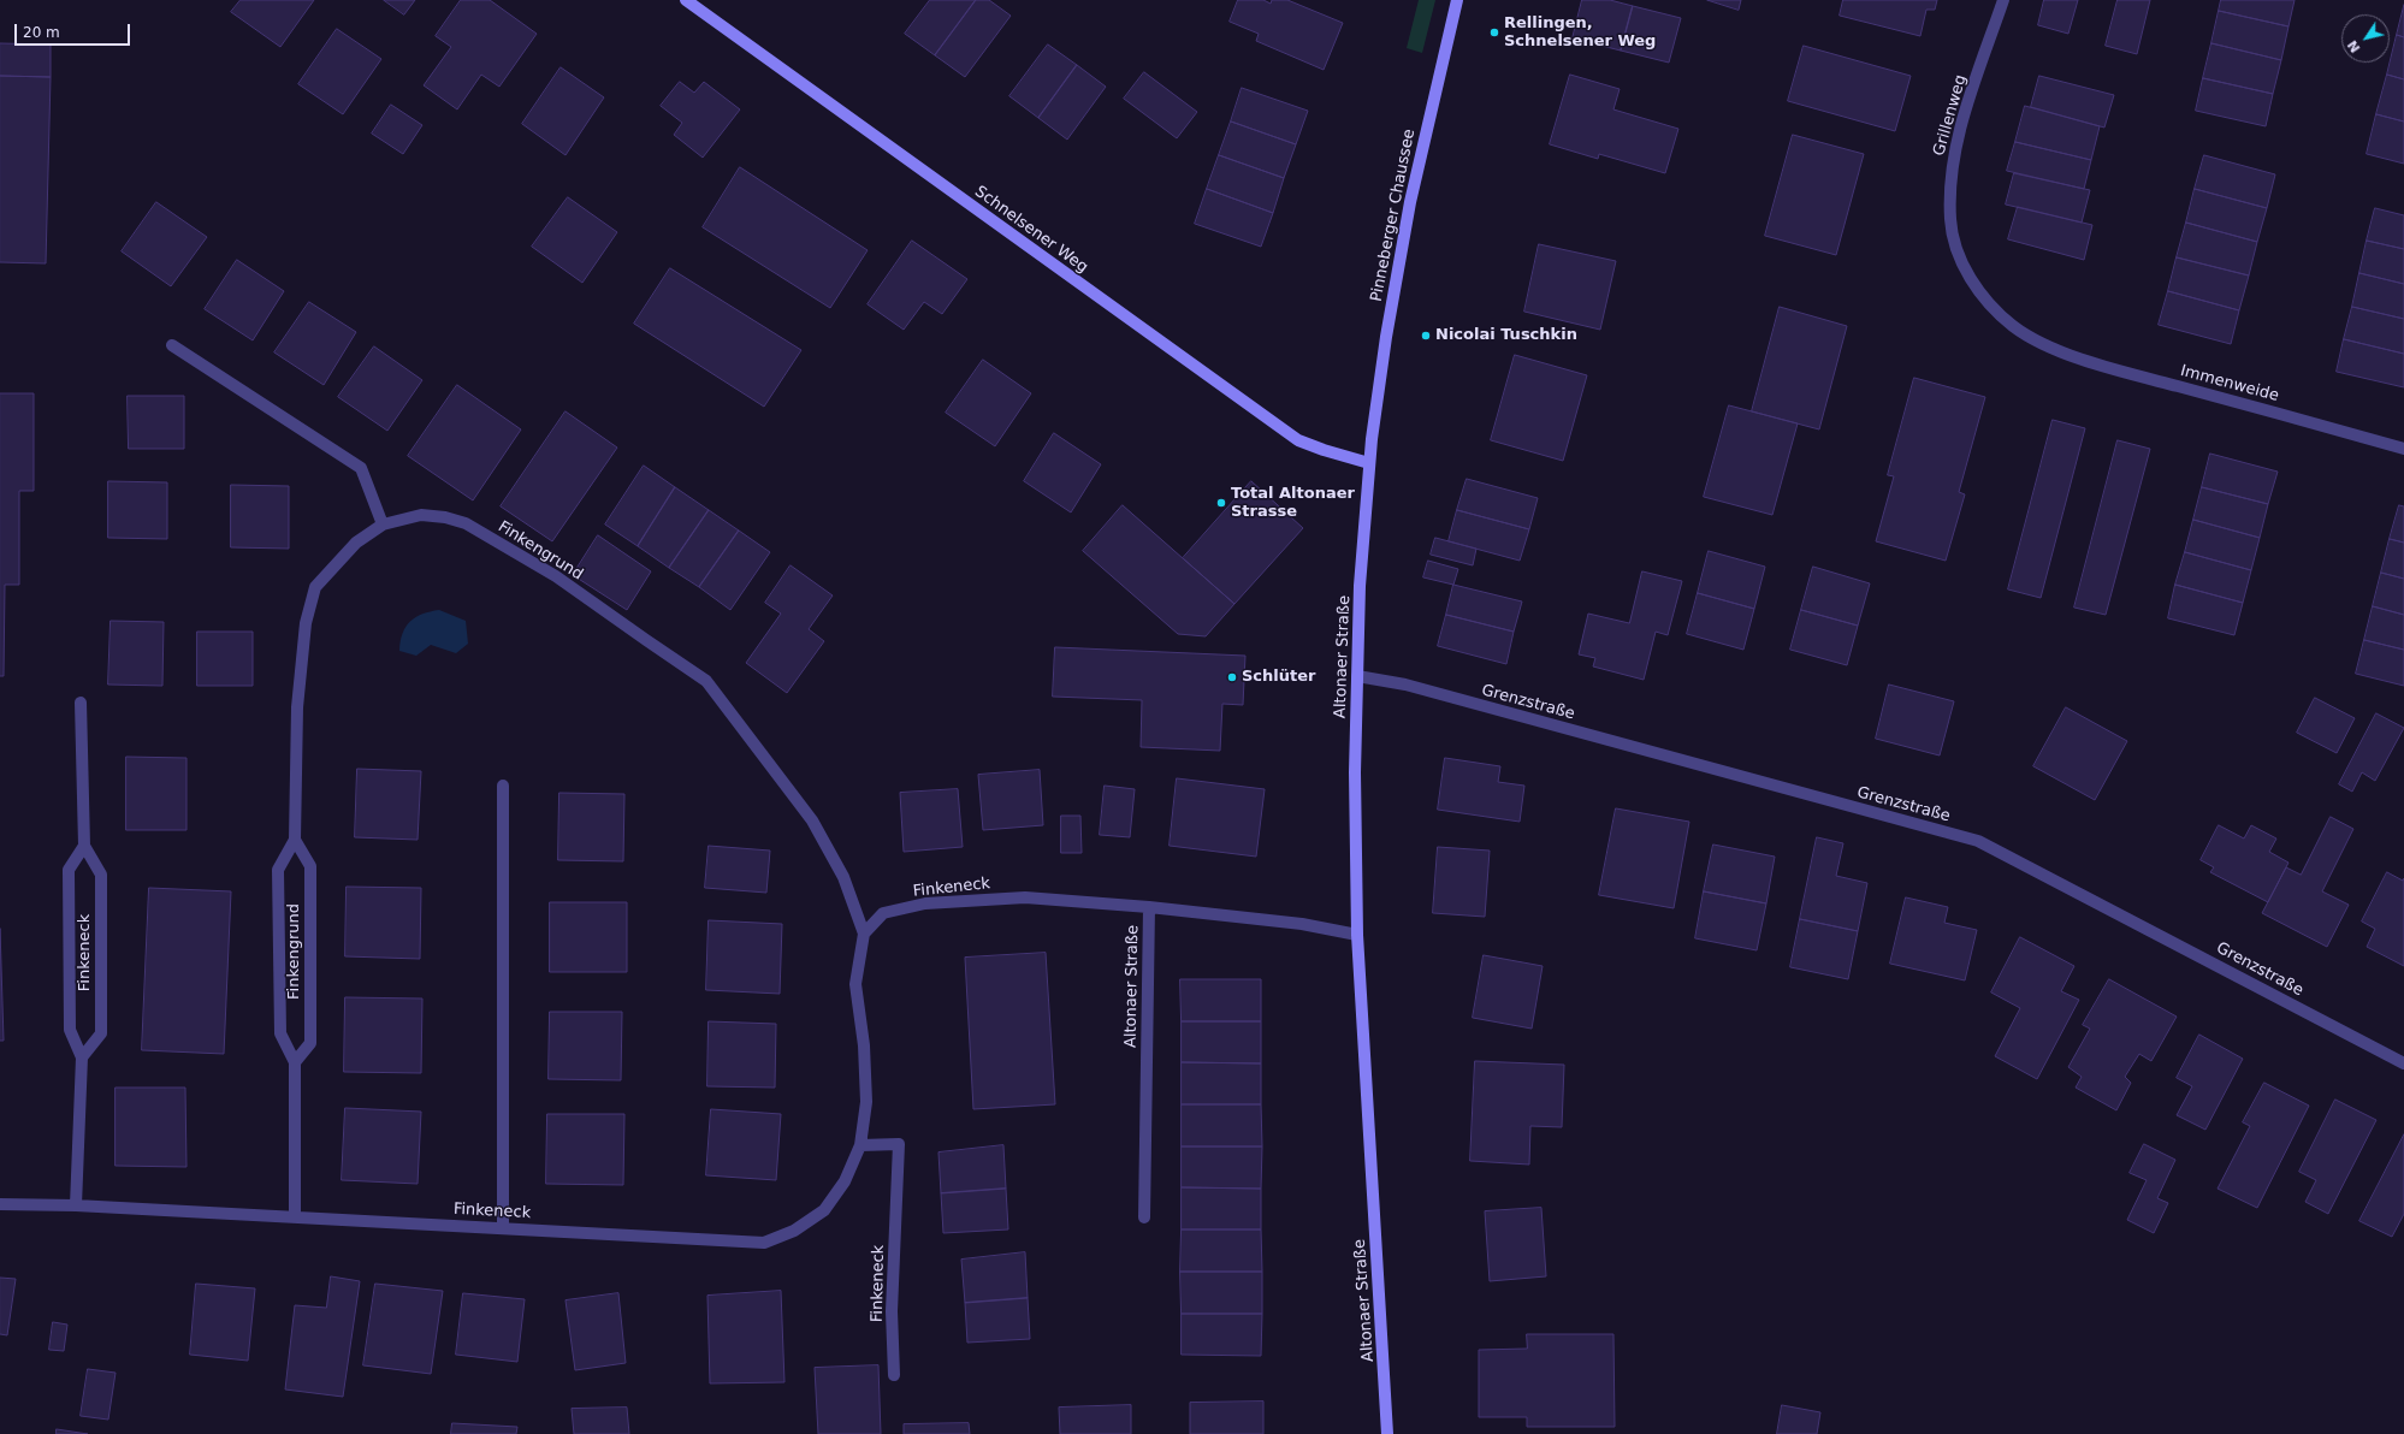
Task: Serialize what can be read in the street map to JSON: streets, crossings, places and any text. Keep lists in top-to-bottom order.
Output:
{
  "streets": {
    "main road": ["Pinneberger Chaussee", "Schnelsener Weg", "Altonaer Straße"],
    "street": [
      "Grillenweg",
      "Immenweide",
      "Finkengrund",
      "Grenzstraße",
      "Finkeneck"
    ]
  },
  "crossings": [
    ["Grillenweg", "Immenweide"],
    ["Pinneberger Chaussee", "Altonaer Straße"],
    ["Schnelsener Weg", "Altonaer Straße"],
    ["Finkengrund", "Finkeneck"],
    ["Altonaer Straße", "Grenzstraße"],
    ["Altonaer Straße", "Finkeneck"]
  ],
  "places": [
    "Rellingen, Schnelsener Weg",
    "Nicolai Tuschkin",
    "Total Altonaer Strasse",
    "Schlüter"
  ],
  "scale_bar": "20 m",
  "north": "bottom left"
}
